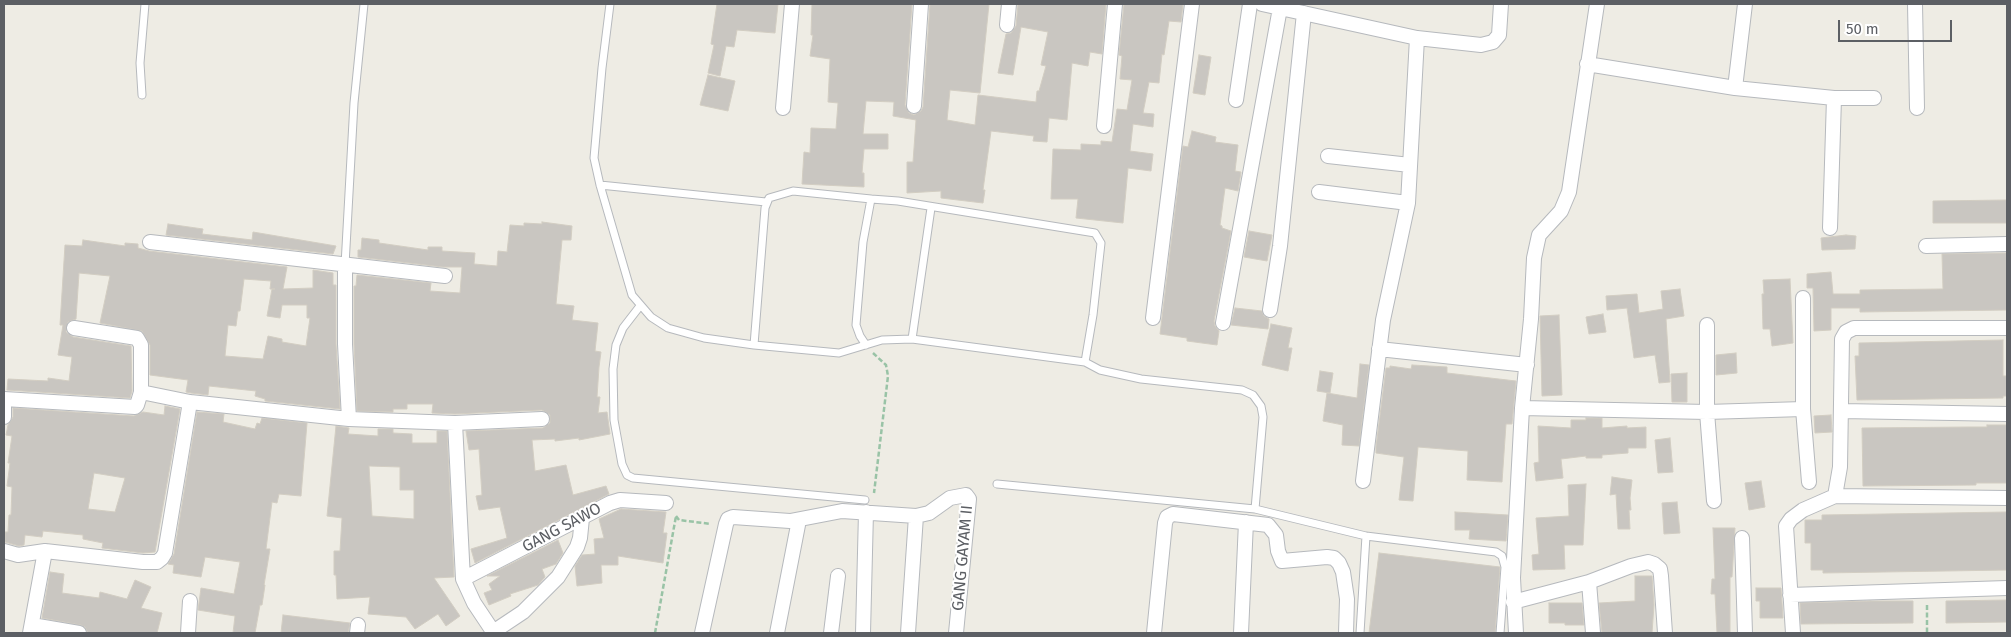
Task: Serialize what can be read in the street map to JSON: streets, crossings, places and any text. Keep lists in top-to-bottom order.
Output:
{
  "streets": {
    "street": ["GANG SAWO", "GANG GAYAM II"]
  },
  "scale_bar": "50 m"
}
